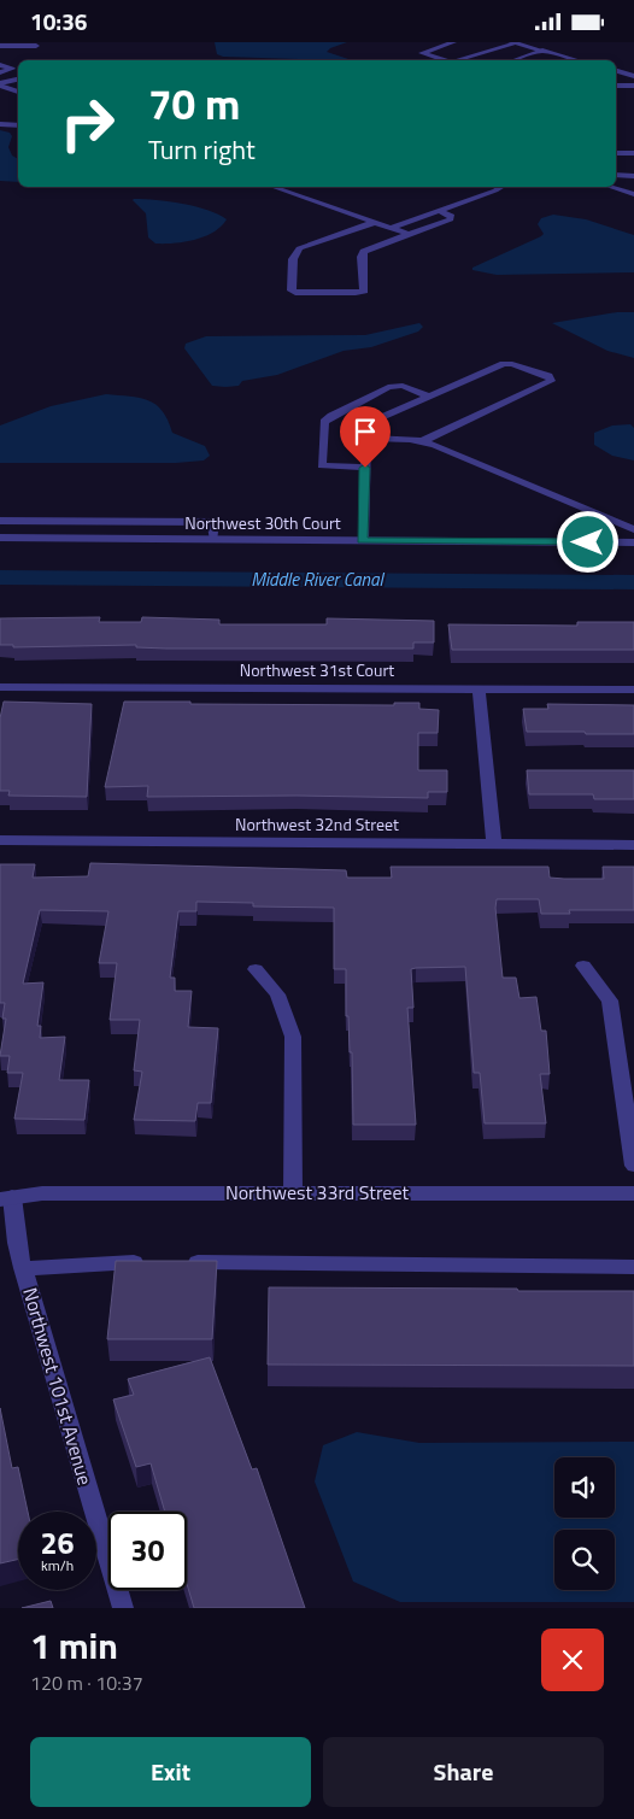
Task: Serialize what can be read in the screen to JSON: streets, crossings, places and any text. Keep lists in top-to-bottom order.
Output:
{
  "streets": {
    "street": [
      "Northwest 30th Court",
      "Northwest 31st Court",
      "Northwest 32nd Street",
      "Northwest 33rd Street",
      "Northwest 101st Avenue"
    ]
  },
  "crossings": [
    ["Northwest 33rd Street", "Northwest 101st Avenue"]
  ],
  "water": ["Middle River Canal"],
  "page": {
    "status": "10:36",
    "turn": ["70 m", "Turn right"],
    "speed": "26 km/h",
    "limit": "30",
    "heading": ["1 min", "120 m · 10:37"],
    "buttons": ["Exit", "Share"]
  }
}
